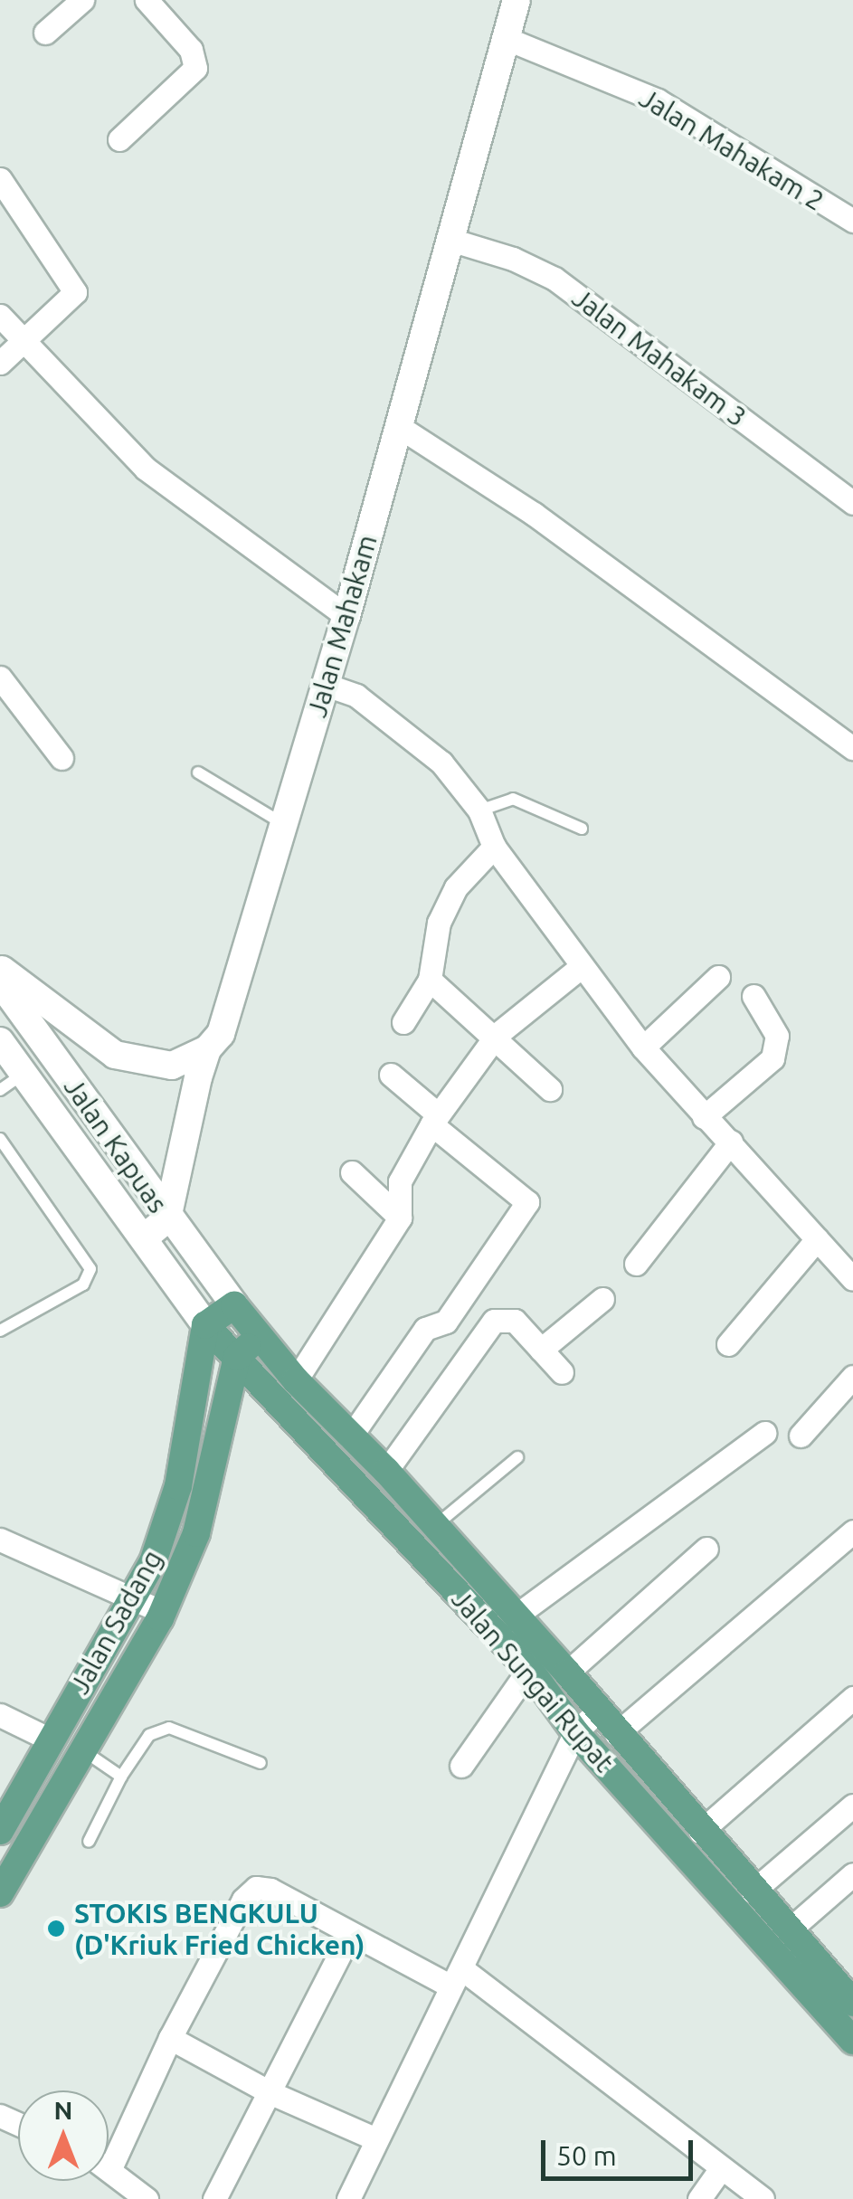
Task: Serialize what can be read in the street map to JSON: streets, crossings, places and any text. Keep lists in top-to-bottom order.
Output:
{
  "streets": {
    "main road": ["Jalan Sadang", "Jalan Sungai Rupat"],
    "street": [
      "Jalan Mahakam 2",
      "Jalan Mahakam 3",
      "Jalan Mahakam",
      "Jalan Kapuas"
    ]
  },
  "crossings": [
    ["Jalan Mahakam 2", "Jalan Mahakam"],
    ["Jalan Mahakam 3", "Jalan Mahakam"],
    ["Jalan Mahakam", "Jalan Kapuas"],
    ["Jalan Kapuas", "Jalan Sadang"],
    ["Jalan Kapuas", "Jalan Sungai Rupat"],
    ["Jalan Sadang", "Jalan Sungai Rupat"]
  ],
  "places": ["STOKIS BENGKULU (D'Kriuk Fried Chicken)"],
  "scale_bar": "50 m",
  "north": "top"
}
